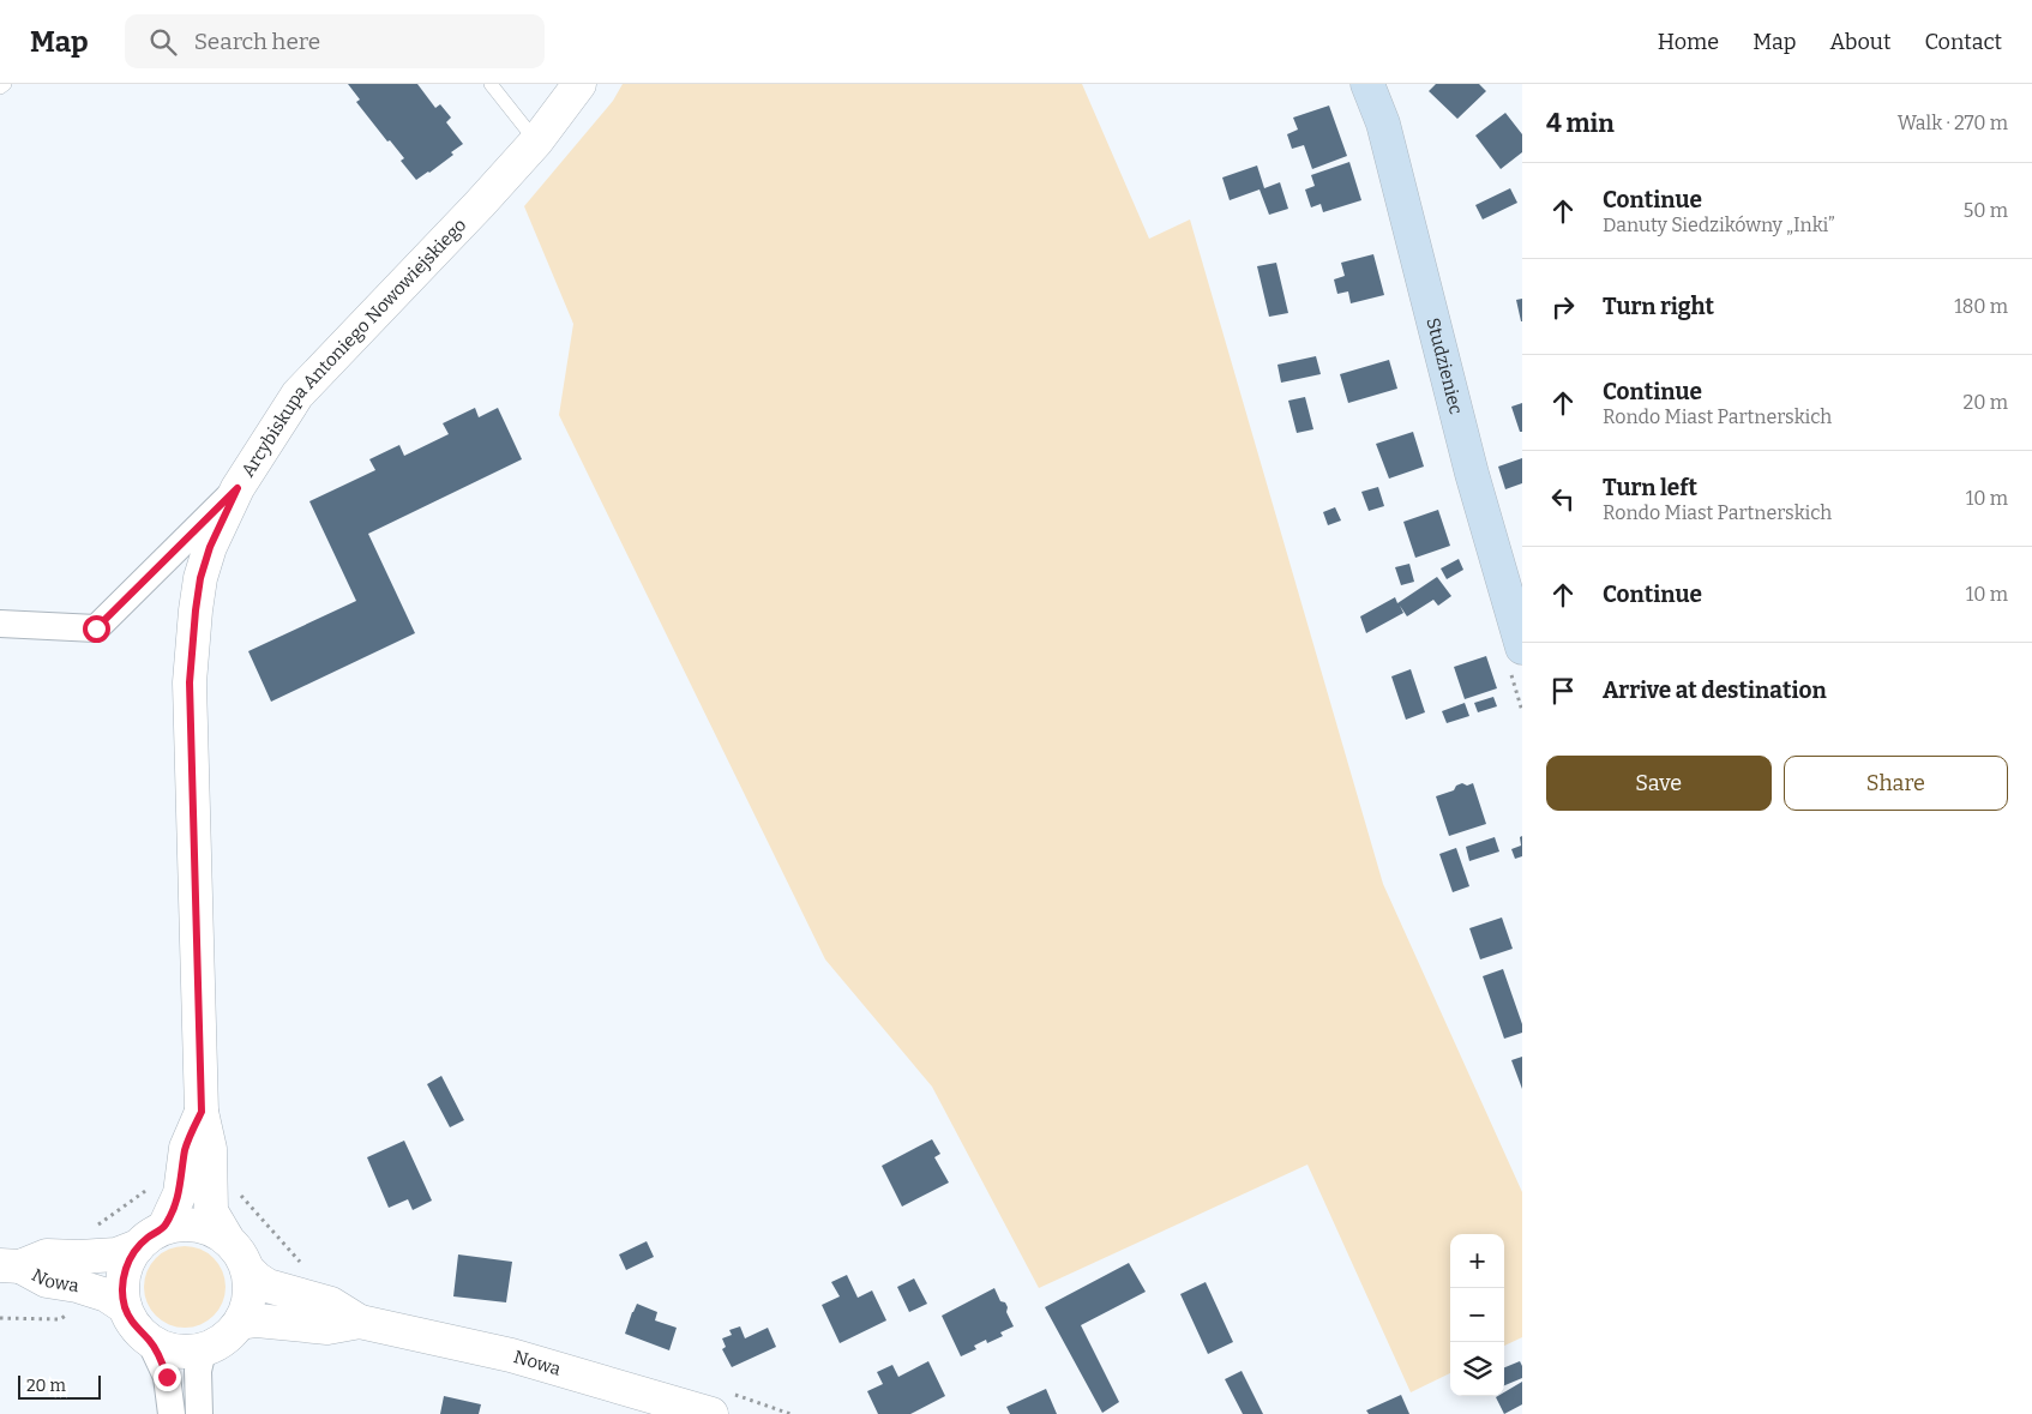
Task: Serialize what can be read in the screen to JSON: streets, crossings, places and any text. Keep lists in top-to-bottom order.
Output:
{
  "streets": {
    "main road": ["Studzieniec"],
    "street": ["Arcybiskupa Antoniego Nowowiejskiego", "Nowa"]
  },
  "crossings": [
    ["Arcybiskupa Antoniego Nowowiejskiego", "Nowa"]
  ],
  "scale_bar": "20 m",
  "page": {
    "header": "Map",
    "search": "Search here",
    "nav": [
      "Home",
      "Map",
      "About",
      "Contact"
    ],
    "heading": ["4 min", "Walk · 270 m"],
    "list": [
      ["Continue", "Danuty Siedzikówny „Inki”", "50 m"],
      ["Turn right", "180 m"],
      ["Continue", "Rondo Miast Partnerskich", "20 m"],
      ["Turn left", "Rondo Miast Partnerskich", "10 m"],
      ["Continue", "10 m"],
      "Arrive at destination"
    ],
    "buttons": ["Save", "Share"],
    "map_buttons": ["+", "−"],
    "scale": "20 m"
  }
}
